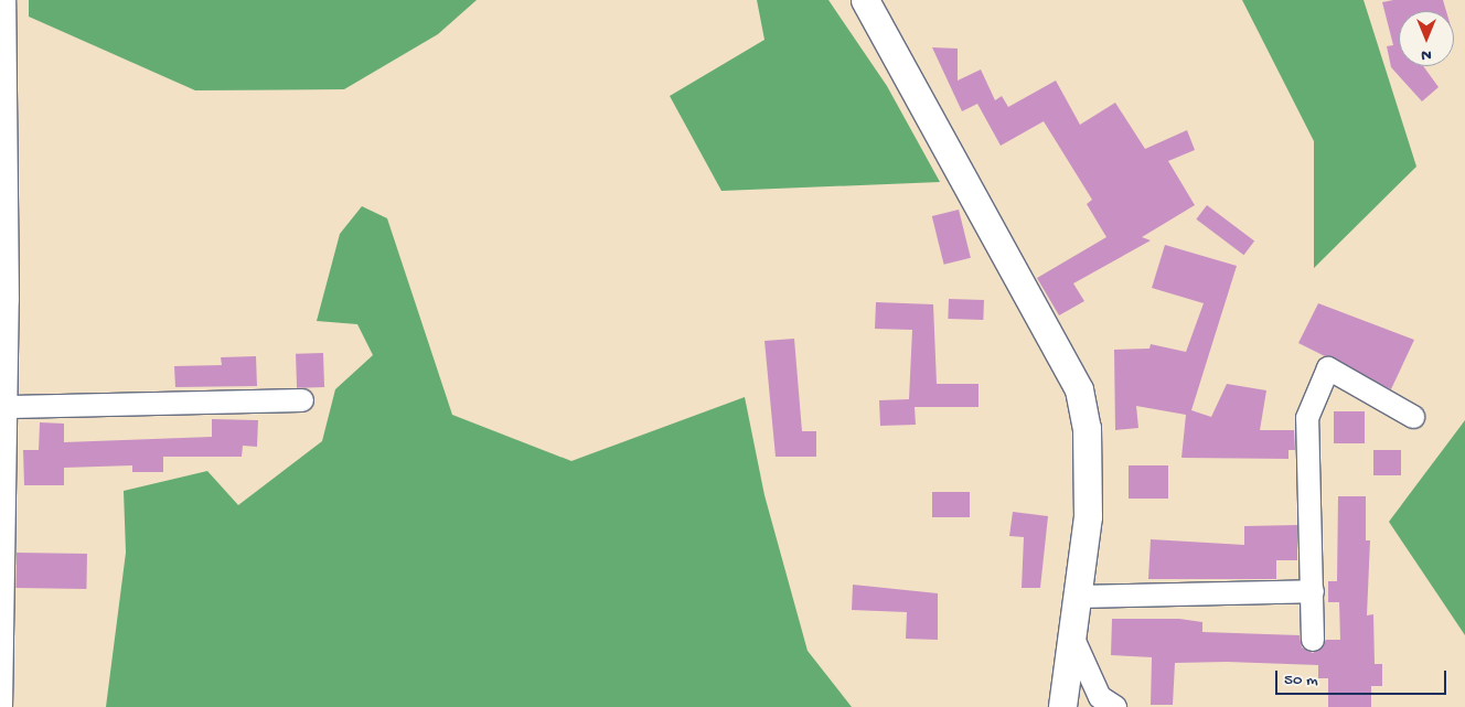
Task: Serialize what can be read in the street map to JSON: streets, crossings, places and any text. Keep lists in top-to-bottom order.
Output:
{
  "scale_bar": "50 m",
  "north": "bottom"
}
